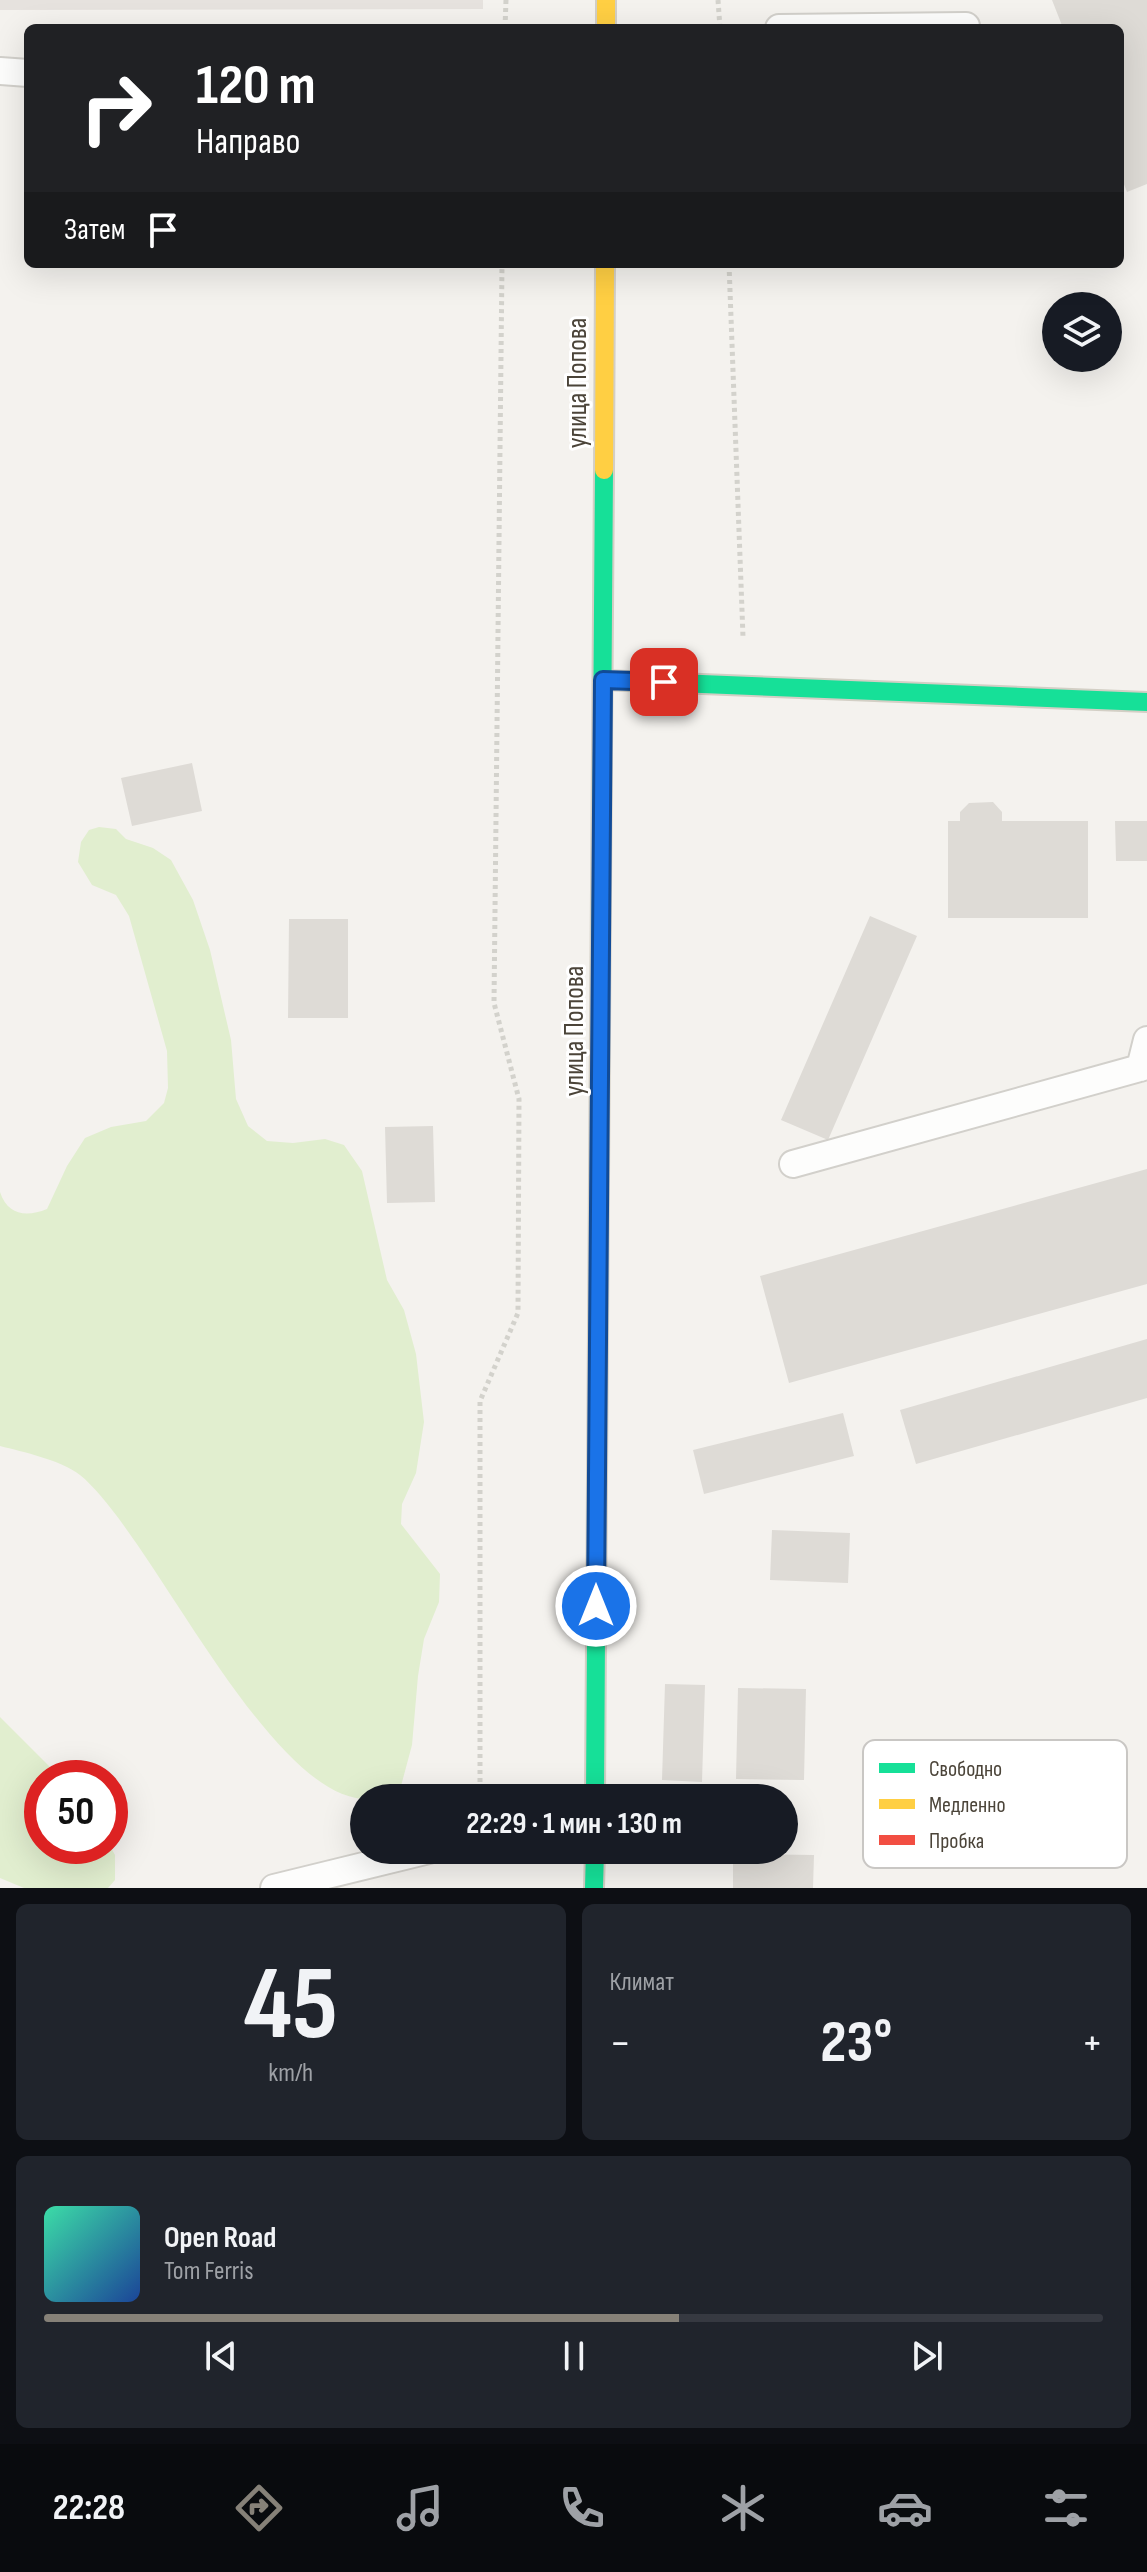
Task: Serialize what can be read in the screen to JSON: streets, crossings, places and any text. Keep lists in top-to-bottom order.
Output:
{
  "streets": {
    "main road": ["улица Попова"]
  },
  "legend": ["Свободно", "Медленно", "Пробка"],
  "page": {
    "turn": ["120 m", "Направо"],
    "then": "Затем",
    "limit": "50",
    "trip": "22:29 · 1 мин · 130 m",
    "tile": [
      ["45", "km/h"],
      "Климат"
    ],
    "heat": ["−", "23°", "+"],
    "song": ["Open Road", "Tom Ferris"],
    "tabs": "22:28"
  }
}
